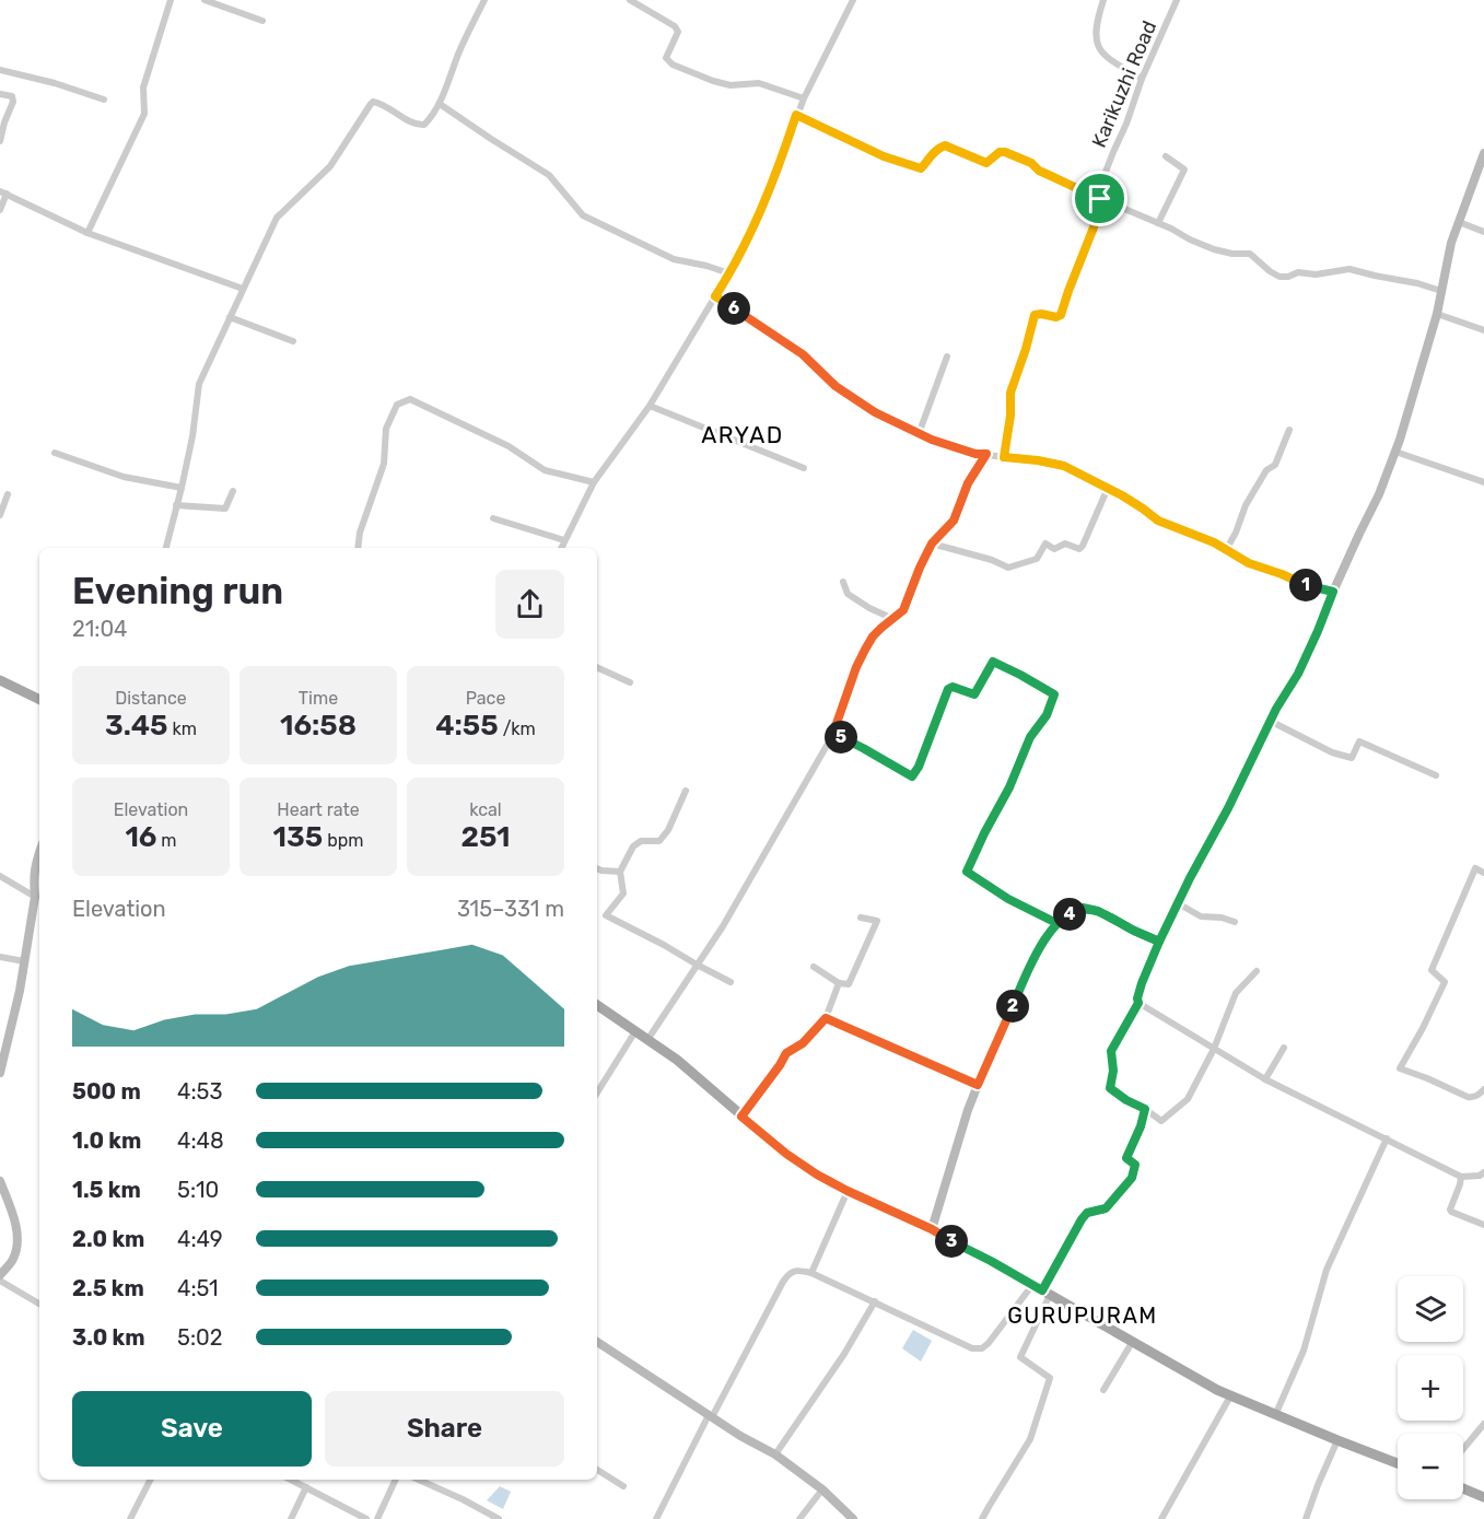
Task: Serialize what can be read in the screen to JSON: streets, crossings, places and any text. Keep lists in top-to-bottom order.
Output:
{
  "streets": {
    "street": ["Karikuzhi Road"]
  },
  "districts": ["ARYAD", "GURUPURAM"],
  "page": {
    "pins": [
      "6",
      "1",
      "5",
      "4",
      "2",
      "3"
    ],
    "heading": ["Evening run", "21:04"],
    "stats": [
      ["Distance", "3.45 km"],
      ["Time", "16:58"],
      ["Pace", "4:55 /km"],
      ["Elevation", "16 m"],
      ["Heart rate", "135 bpm"],
      ["kcal", "251"]
    ],
    "chart": ["Elevation", "315–331 m"],
    "list": [
      {
        "name": "500 m",
        "note": "4:53"
      },
      {
        "name": "1.0 km",
        "note": "4:48"
      },
      {
        "name": "1.5 km",
        "note": "5:10"
      },
      {
        "name": "2.0 km",
        "note": "4:49"
      },
      {
        "name": "2.5 km",
        "note": "4:51"
      },
      {
        "name": "3.0 km",
        "note": "5:02"
      }
    ],
    "map_buttons": ["+", "−"],
    "buttons": ["Save", "Share"]
  }
}
